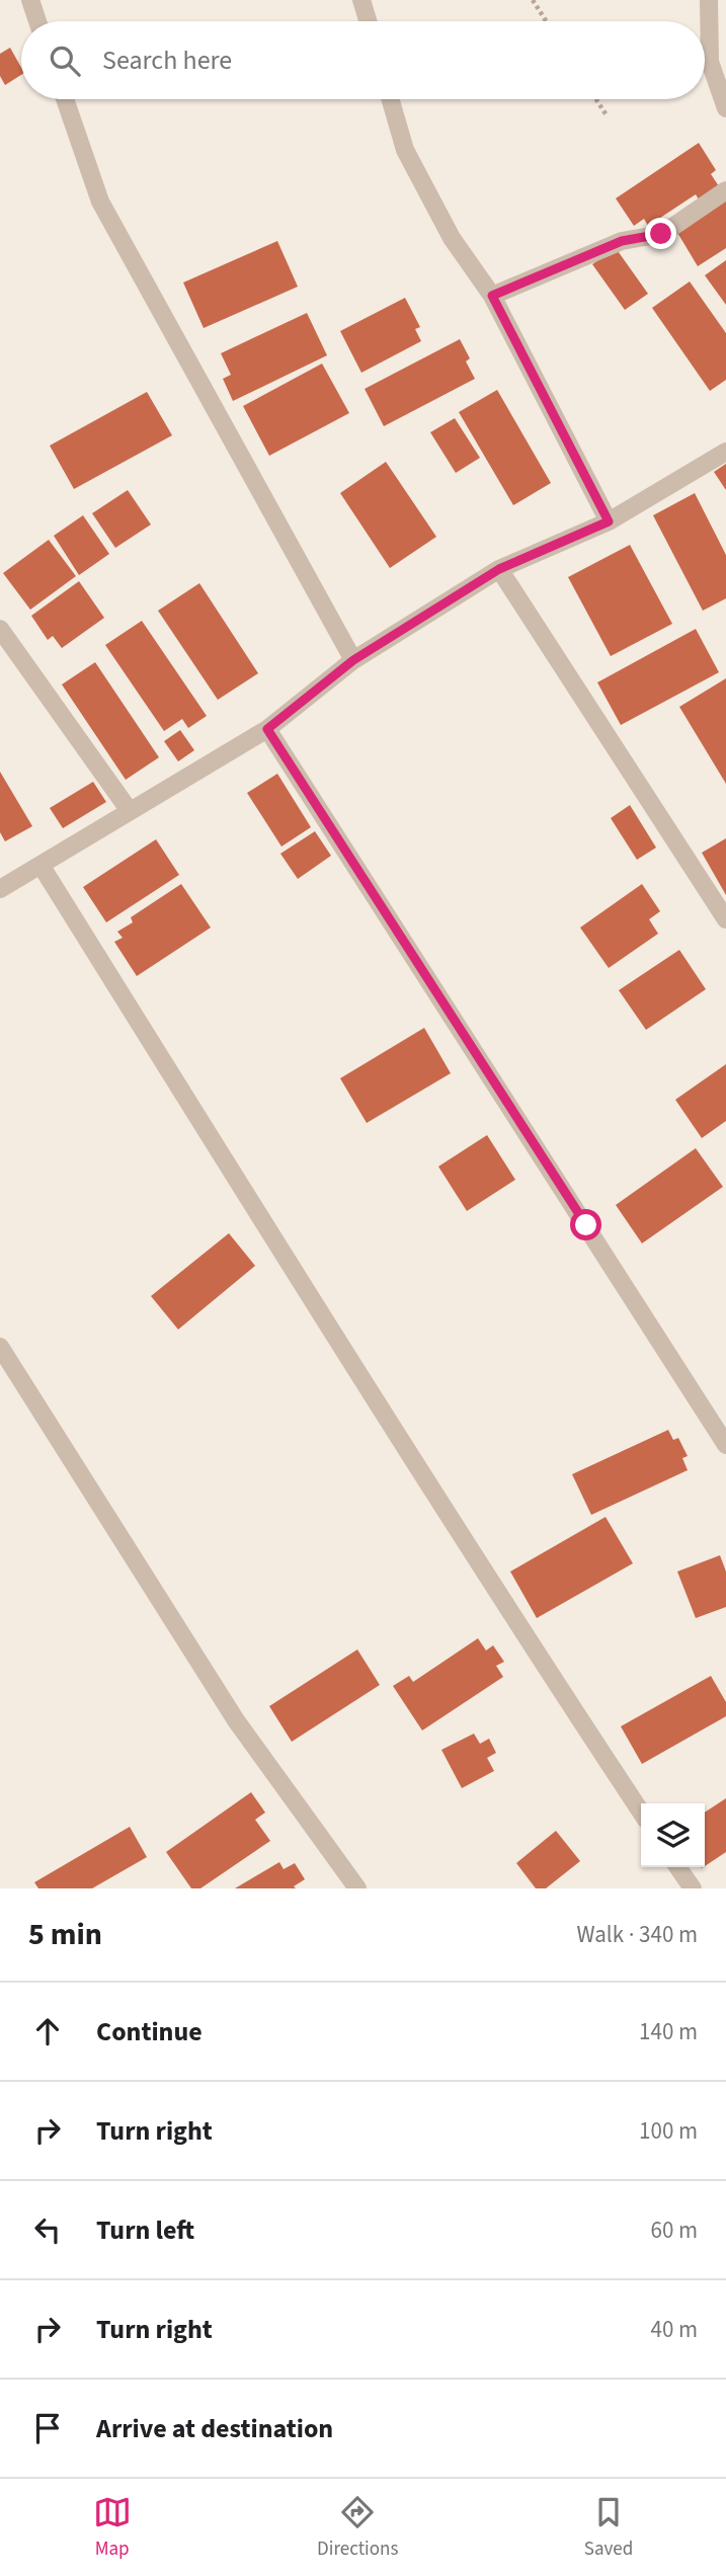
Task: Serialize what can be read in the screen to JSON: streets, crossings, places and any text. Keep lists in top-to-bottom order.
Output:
{
  "page": {
    "search": "Search here",
    "heading": ["5 min", "Walk · 340 m"],
    "list": [
      ["Continue", "140 m"],
      ["Turn right", "100 m"],
      ["Turn left", "60 m"],
      ["Turn right", "40 m"],
      "Arrive at destination"
    ],
    "nav": ["Map", "Directions", "Saved"]
  }
}
